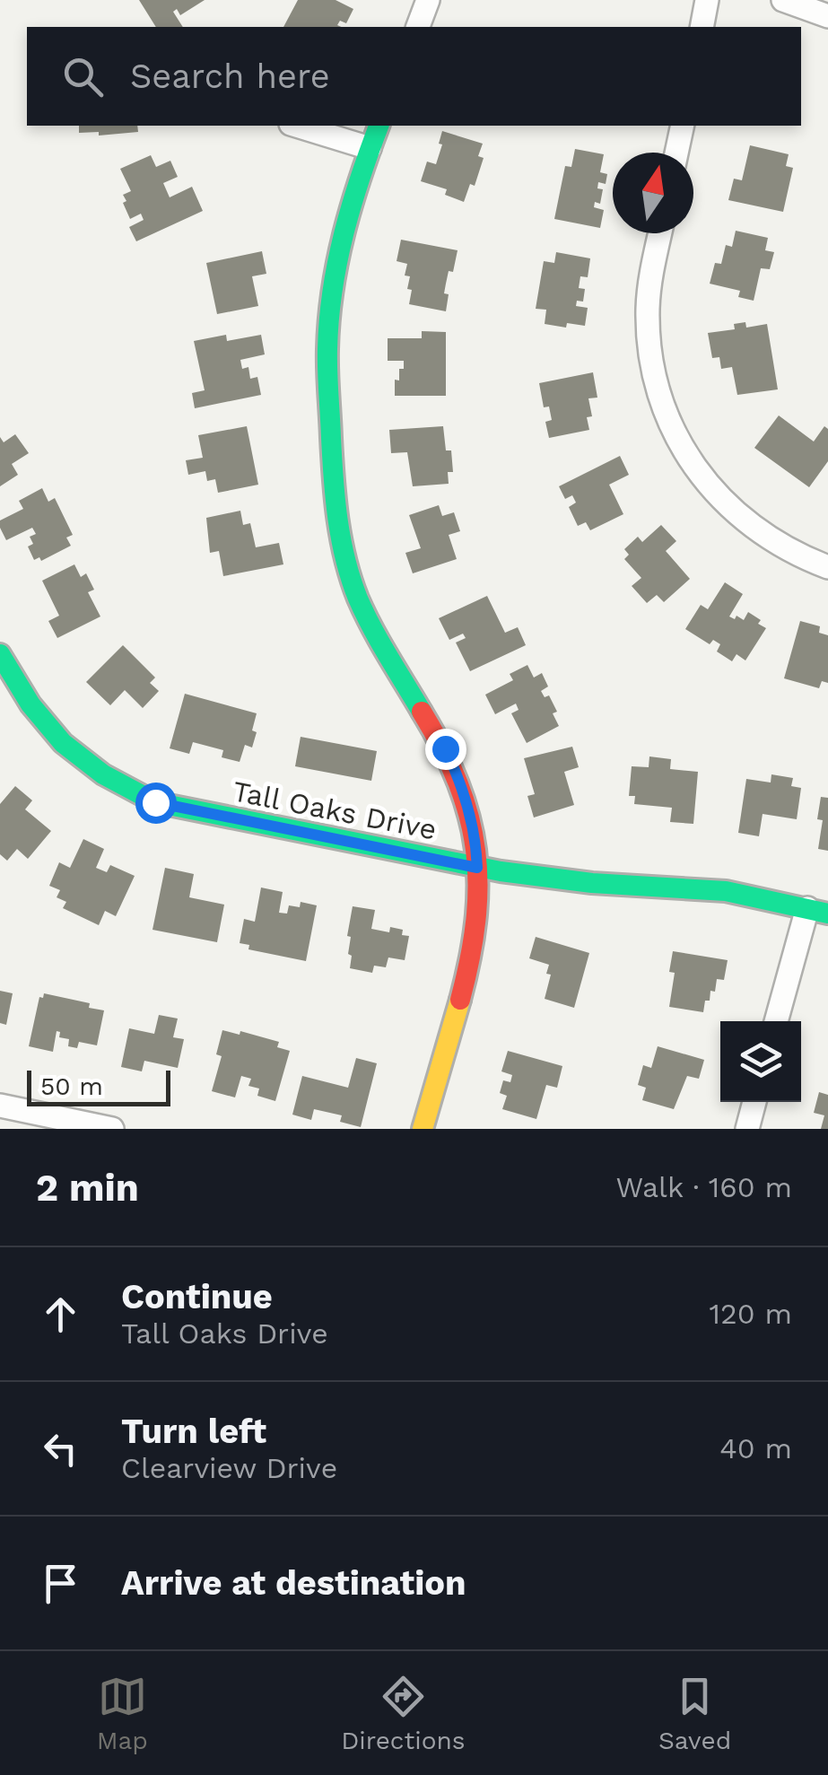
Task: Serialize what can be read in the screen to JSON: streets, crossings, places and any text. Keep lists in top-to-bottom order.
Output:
{
  "streets": {
    "street": ["Tall Oaks Drive"]
  },
  "scale_bar": "50 m",
  "north": "top",
  "page": {
    "search": "Search here",
    "scale": "50 m",
    "heading": ["2 min", "Walk · 160 m"],
    "list": [
      ["Continue", "Tall Oaks Drive", "120 m"],
      ["Turn left", "Clearview Drive", "40 m"],
      "Arrive at destination"
    ],
    "nav": ["Map", "Directions", "Saved"]
  }
}
